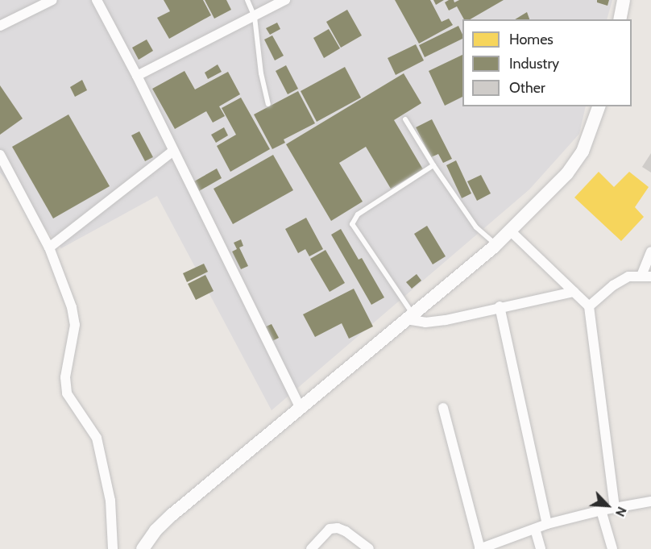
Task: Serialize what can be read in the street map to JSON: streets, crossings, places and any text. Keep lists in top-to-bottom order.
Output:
{
  "legend": ["Homes", "Industry", "Other"],
  "north": "bottom right"
}
